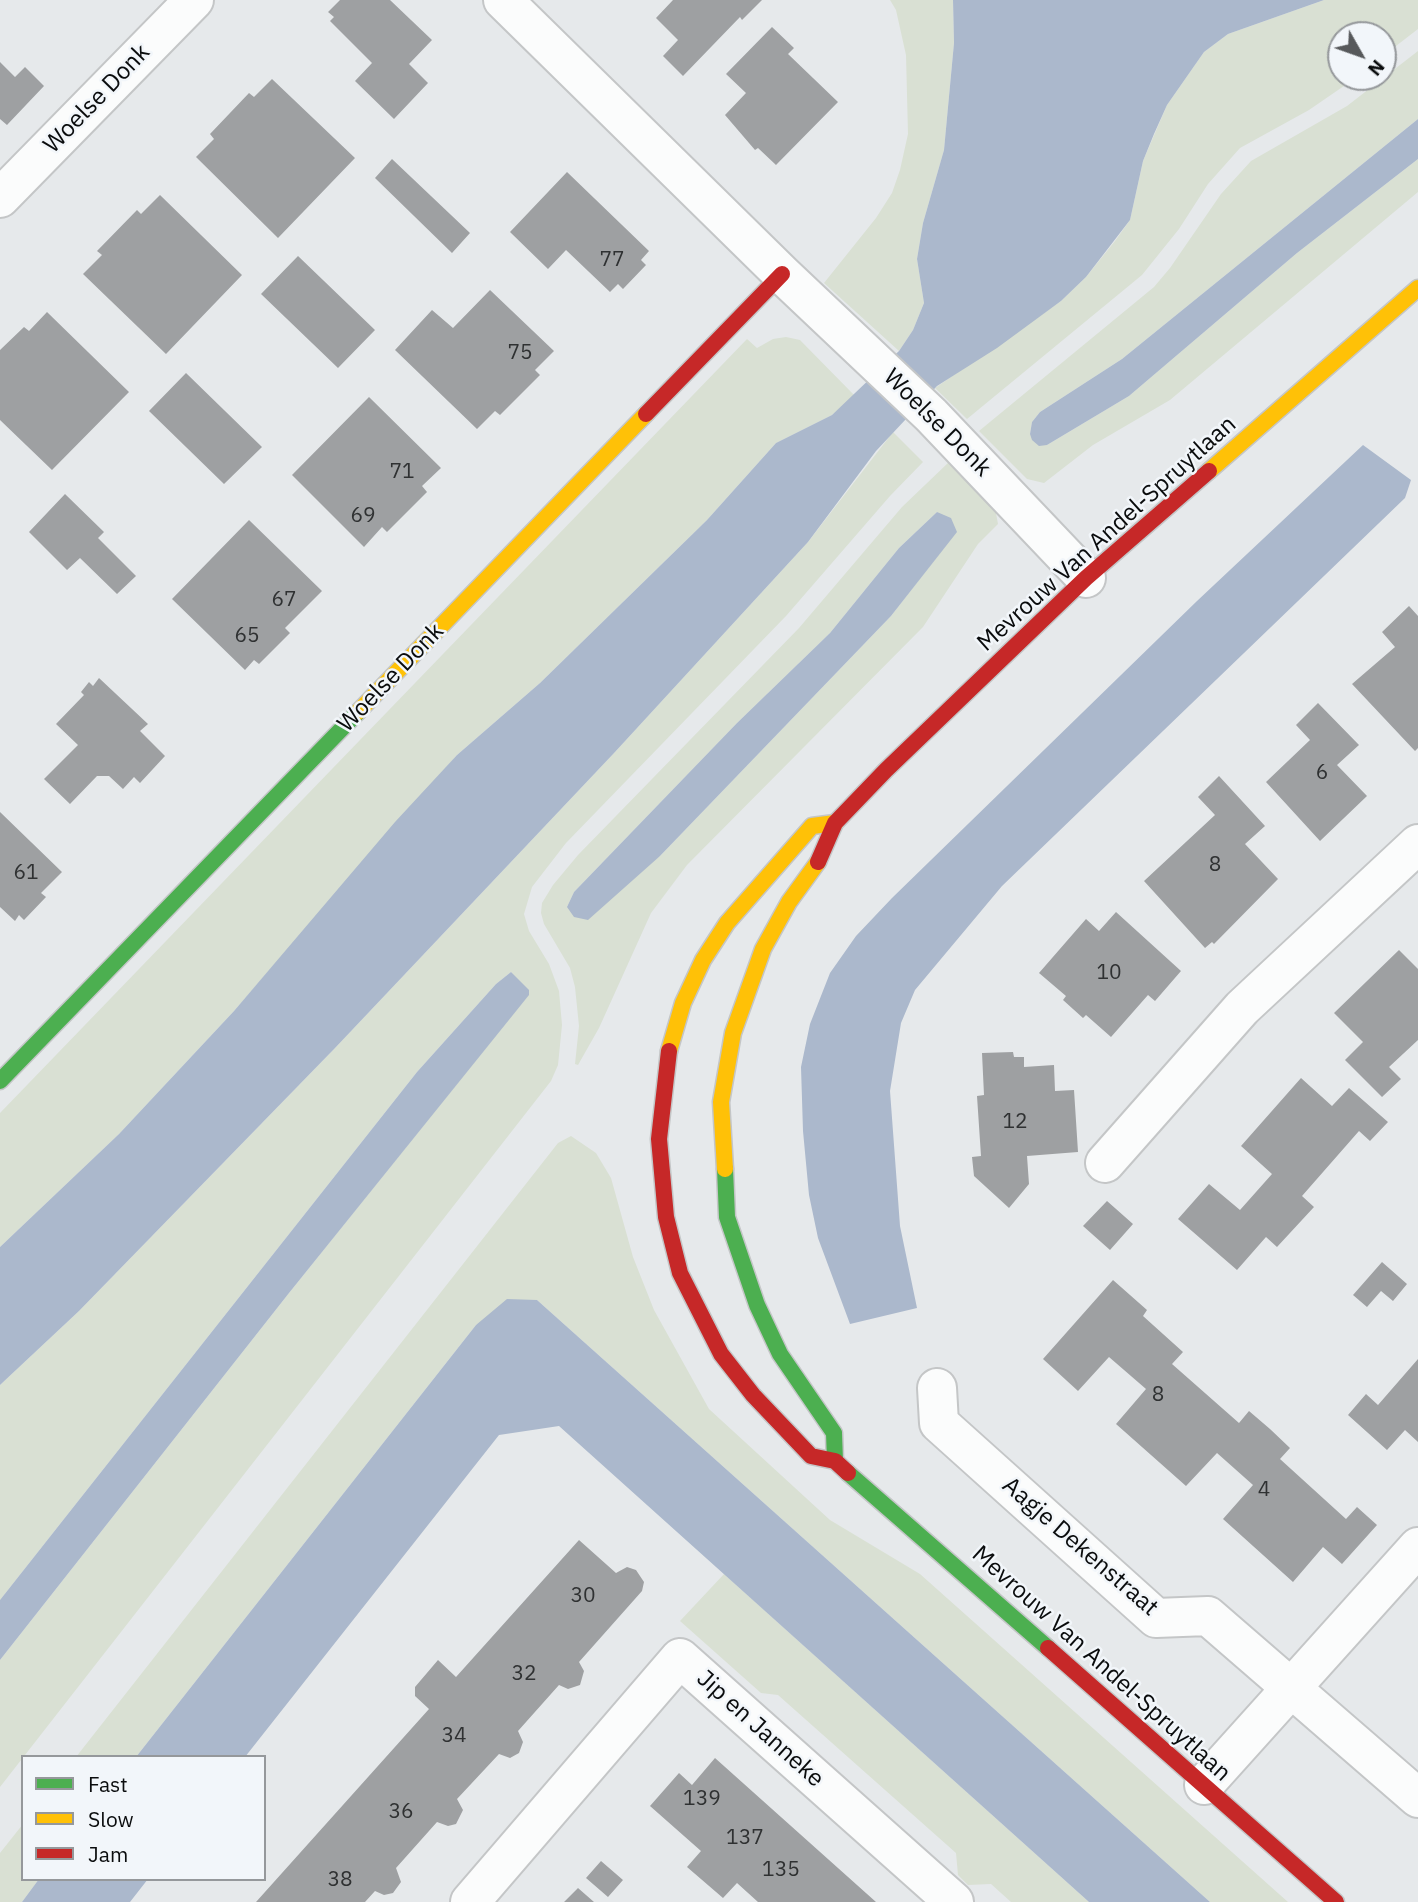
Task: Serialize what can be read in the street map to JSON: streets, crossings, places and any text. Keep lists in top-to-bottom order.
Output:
{
  "streets": {
    "street": [
      "Woelse Donk",
      "Mevrouw Van Andel-Spruytlaan",
      "Aagje Dekenstraat",
      "Jip en Janneke"
    ]
  },
  "crossings": [
    ["Woelse Donk", "Mevrouw Van Andel-Spruytlaan"]
  ],
  "house_numbers": [
    "77",
    "75",
    "71",
    "69",
    "67",
    "65",
    "6",
    "8",
    "61",
    "10",
    "12",
    "8",
    "4",
    "30",
    "32",
    "34",
    "139",
    "36",
    "137",
    "135",
    "38"
  ],
  "legend": ["Fast", "Slow", "Jam"],
  "north": "bottom right"
}
